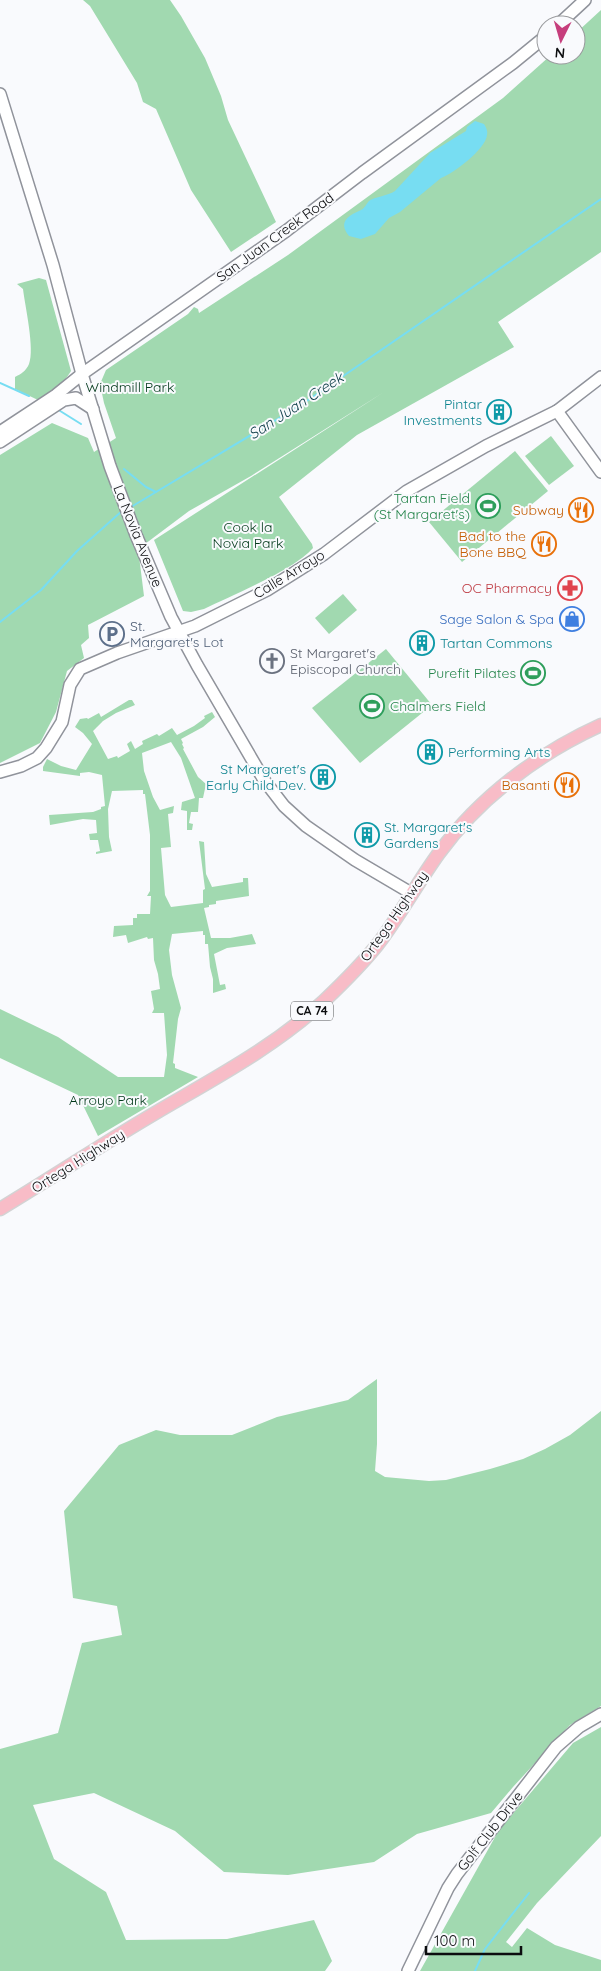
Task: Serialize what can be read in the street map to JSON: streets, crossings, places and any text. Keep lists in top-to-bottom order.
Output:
{
  "streets": {
    "main road": [
      "San Juan Creek Road",
      "La Novia Avenue",
      "Calle Arroyo",
      "Ortega Highway",
      "CA 74",
      "Golf Club Drive"
    ]
  },
  "crossings": [
    ["San Juan Creek Road", "La Novia Avenue"],
    ["La Novia Avenue", "Calle Arroyo"],
    ["La Novia Avenue", "Ortega Highway"]
  ],
  "water": ["San Juan Creek"],
  "parks": ["Windmill Park", "Cook la Novia Park", "Arroyo Park"],
  "places": {
    "building": [
      "Pintar Investments",
      "Tartan Commons",
      "Performing Arts",
      "St Margaret's Early Child Dev.",
      "St. Margaret's Gardens"
    ],
    "sports": ["Tartan Field (St Margaret's)", "Purefit Pilates", "Chalmers Field"],
    "restaurant": ["Subway", "Bad to the Bone BBQ", "Basanti"],
    "pharmacy": ["OC Pharmacy"],
    "shop": ["Sage Salon & Spa"],
    "parking": ["St. Margaret's Lot"],
    "church": ["St Margaret's Episcopal Church"]
  },
  "scale_bar": "100 m",
  "north": "bottom"
}
